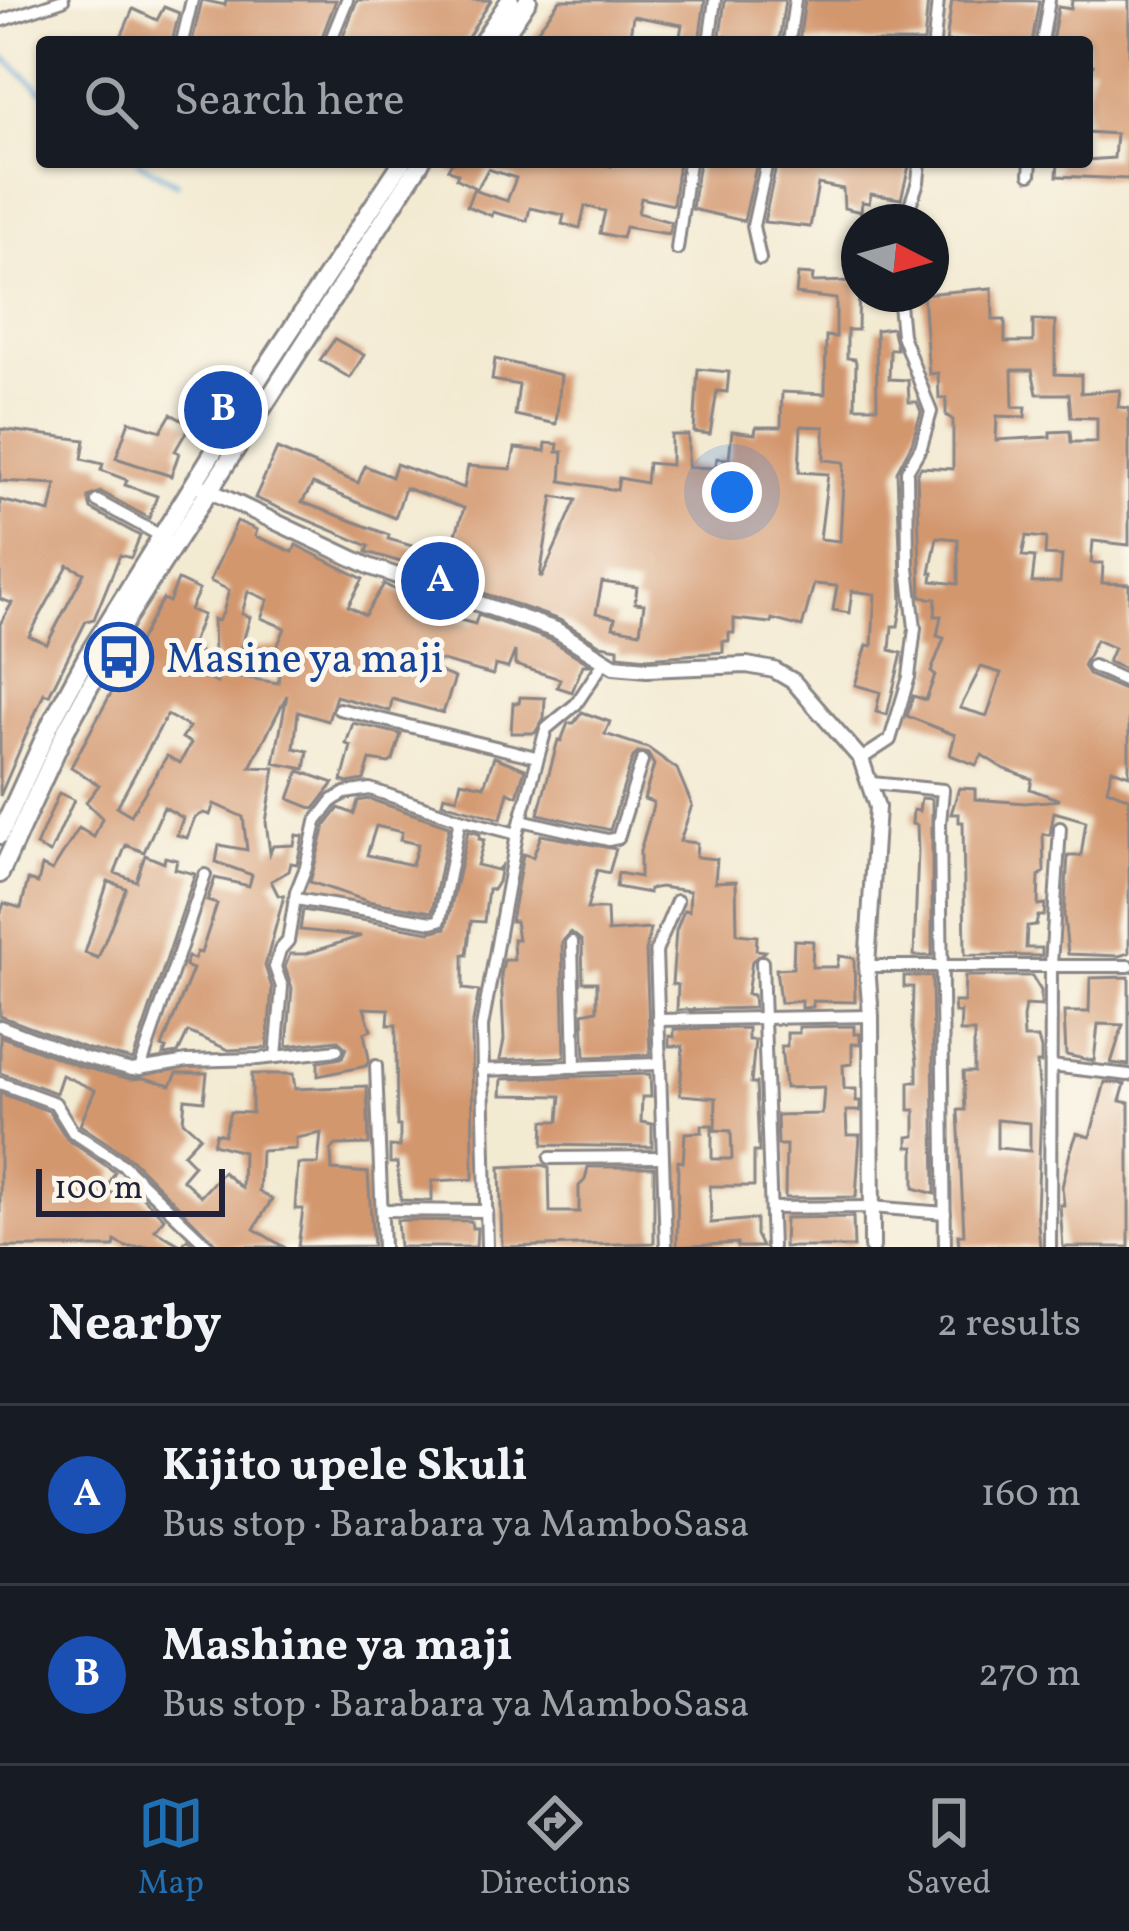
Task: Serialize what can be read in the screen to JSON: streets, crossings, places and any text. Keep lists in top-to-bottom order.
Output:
{
  "places": {
    "bus stop": ["Masine ya maji"]
  },
  "scale_bar": "100 m",
  "north": "right",
  "page": {
    "search": "Search here",
    "pins": ["B", "A"],
    "scale": "100 m",
    "heading": ["Nearby", "2 results"],
    "list": [
      {
        "mark": "A",
        "name": "Kijito upele Skuli",
        "note": "Bus stop · Barabara ya MamboSasa",
        "value": "160 m"
      },
      {
        "mark": "B",
        "name": "Mashine ya maji",
        "note": "Bus stop · Barabara ya MamboSasa",
        "value": "270 m"
      }
    ],
    "nav": ["Map", "Directions", "Saved"]
  }
}
